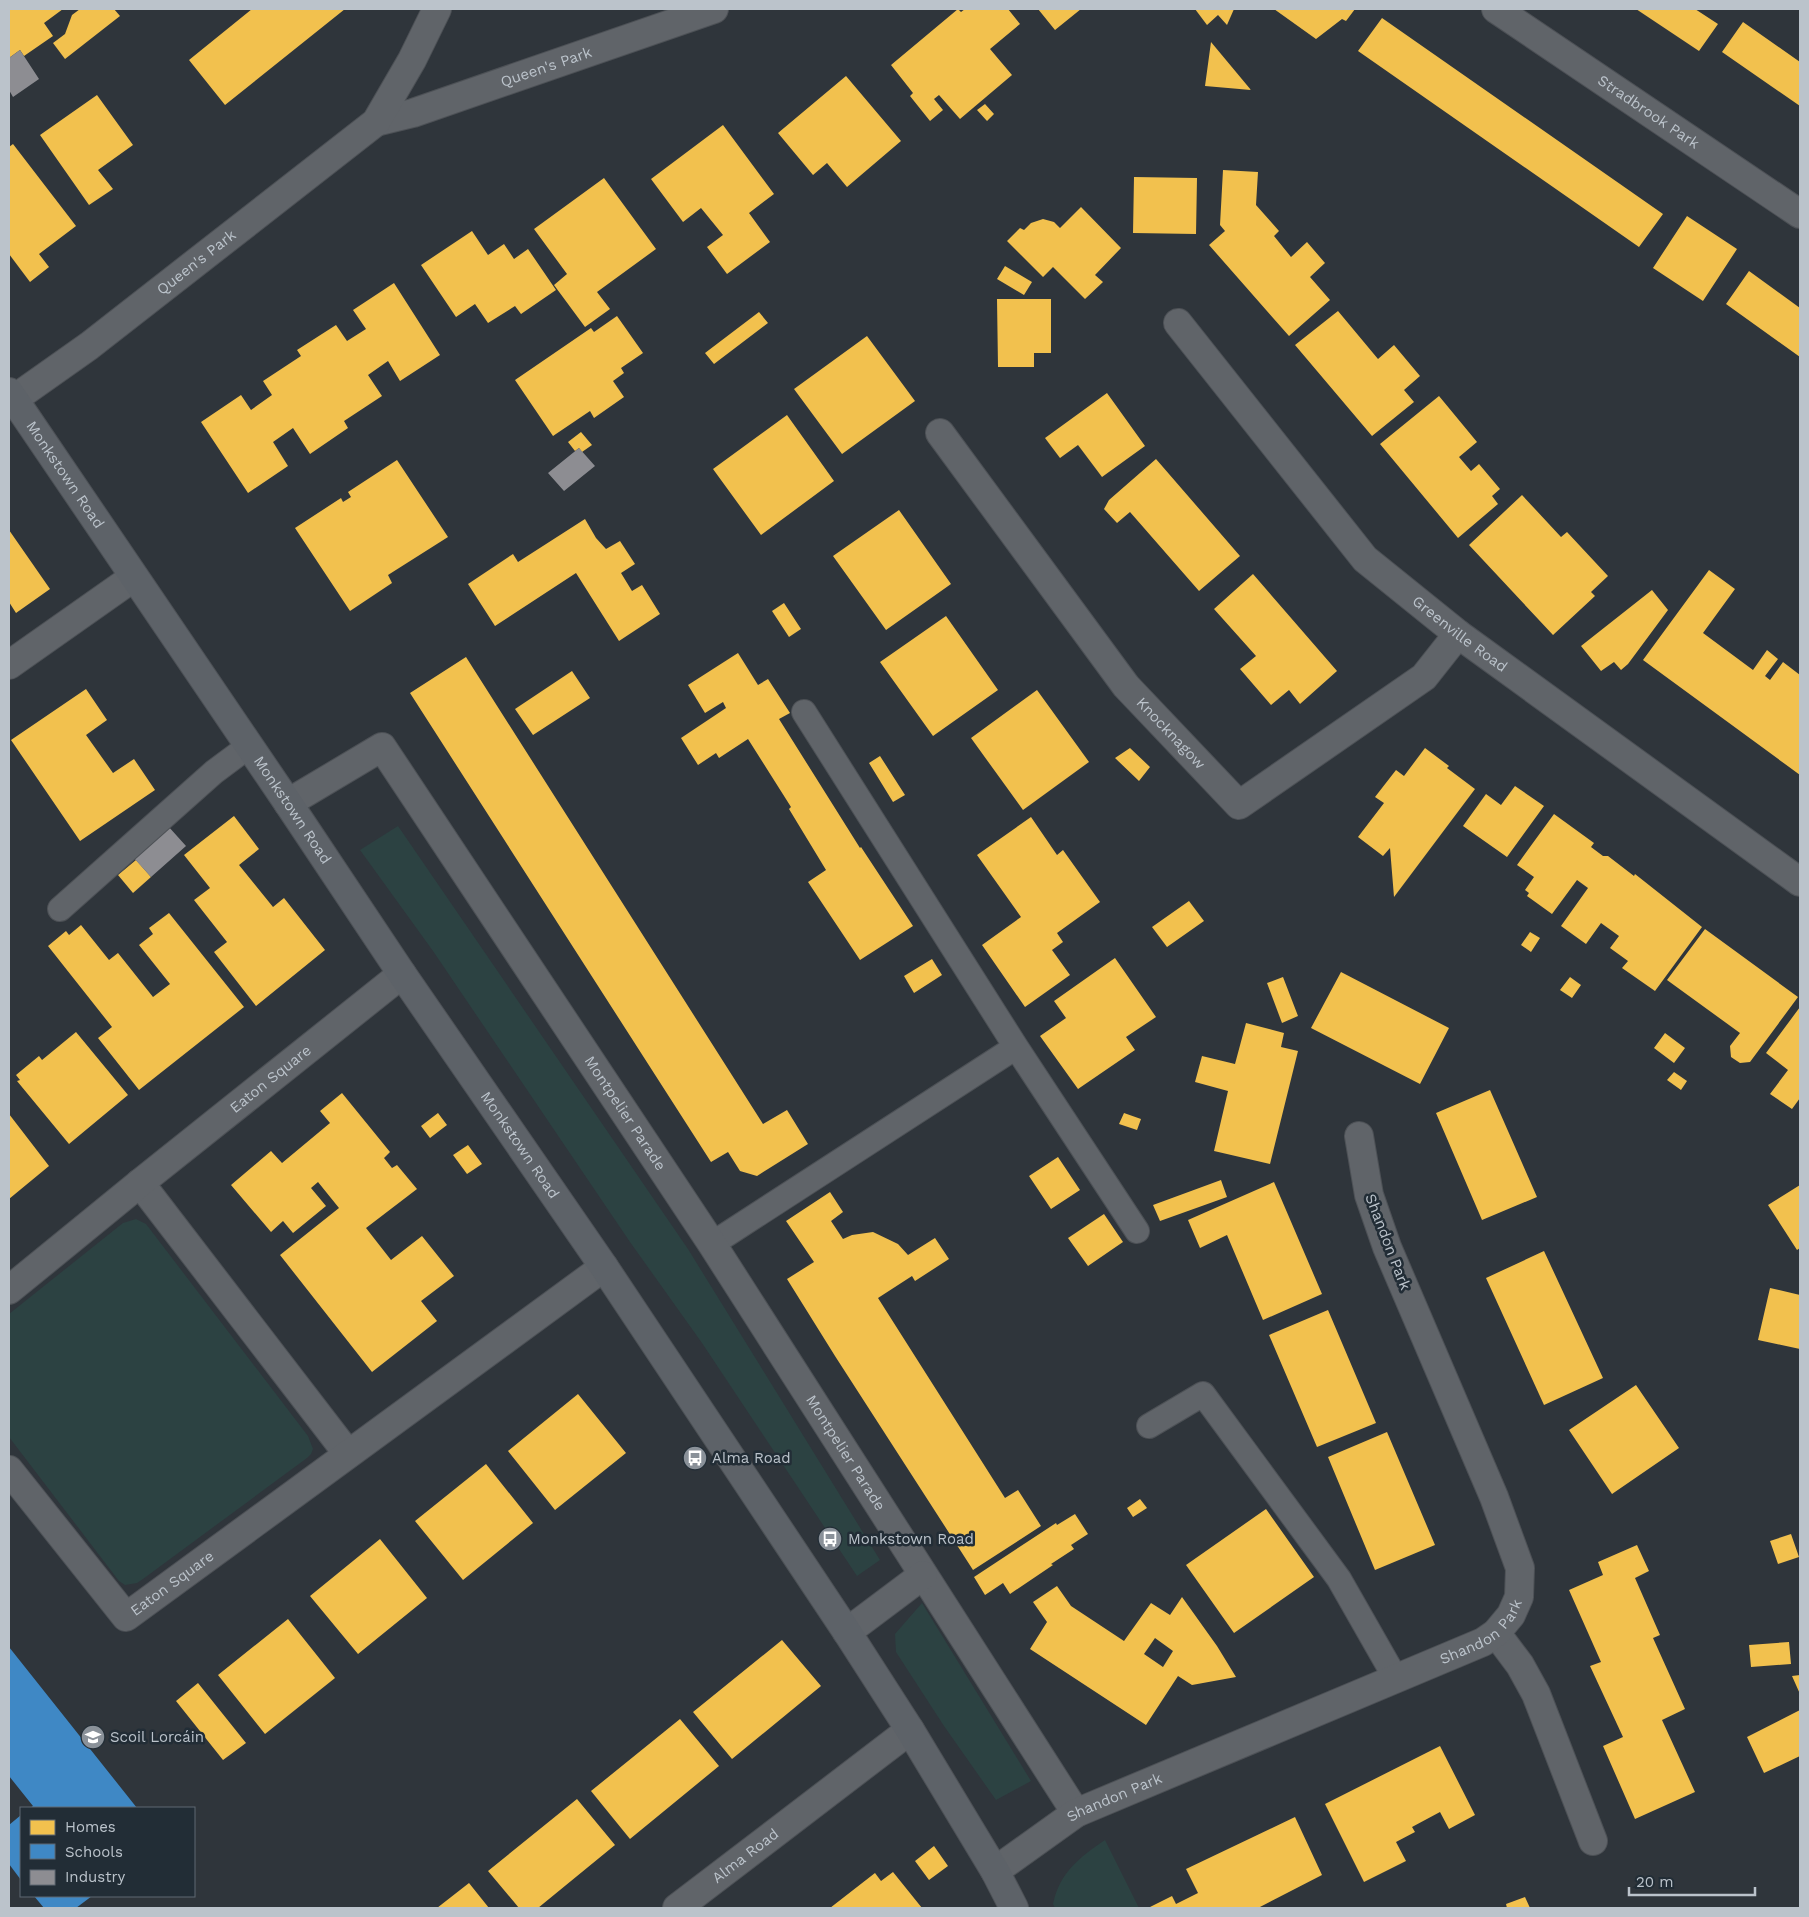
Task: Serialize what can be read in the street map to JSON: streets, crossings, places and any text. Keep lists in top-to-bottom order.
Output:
{
  "streets": {
    "main road": ["Monkstown Road"],
    "street": [
      "Queen's Park",
      "Stradbrook Park",
      "Greenville Road",
      "Knocknagow",
      "Eaton Square",
      "Montpelier Parade",
      "Shandon Park",
      "Alma Road"
    ]
  },
  "crossings": [
    ["Queen's Park", "Monkstown Road"],
    ["Monkstown Road", "Eaton Square"],
    ["Monkstown Road", "Montpelier Parade"],
    ["Monkstown Road", "Shandon Park"],
    ["Monkstown Road", "Alma Road"],
    ["Greenville Road", "Knocknagow"],
    ["Montpelier Parade", "Shandon Park"]
  ],
  "places": {
    "bus stop": ["Alma Road", "Monkstown Road"],
    "school or university": ["Scoil Lorcáin"]
  },
  "legend": ["Homes", "Schools", "Industry"],
  "scale_bar": "20 m"
}
